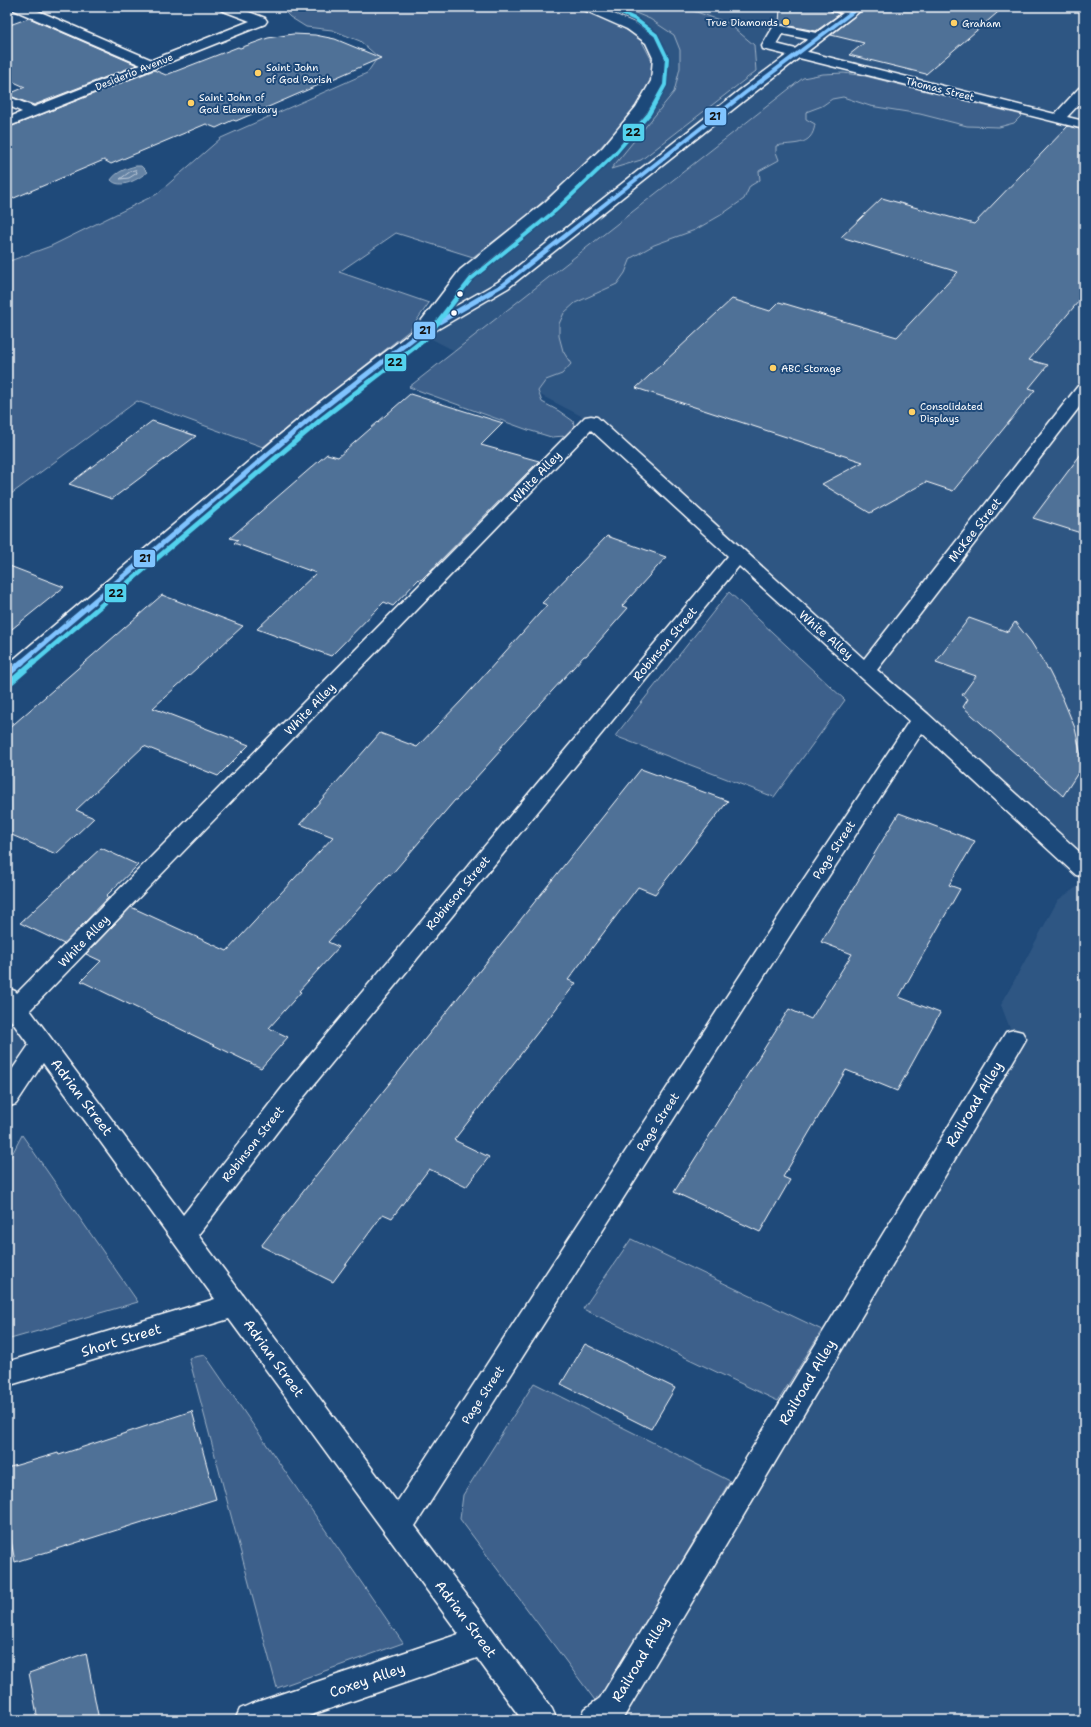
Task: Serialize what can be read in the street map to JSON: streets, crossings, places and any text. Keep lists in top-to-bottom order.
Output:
{
  "streets": {
    "street": [
      "Desiderio Avenue",
      "Thomas Street",
      "White Alley",
      "McKee Street",
      "Robinson Street",
      "Page Street",
      "Adrian Street",
      "Railroad Alley",
      "Short Street",
      "Coxey Alley"
    ]
  },
  "crossings": [
    ["White Alley", "McKee Street"],
    ["White Alley", "Robinson Street"],
    ["White Alley", "Page Street"],
    ["White Alley", "Adrian Street"],
    ["Robinson Street", "Adrian Street"],
    ["Page Street", "Adrian Street"],
    ["Adrian Street", "Short Street"],
    ["Adrian Street", "Coxey Alley"]
  ],
  "places": [
    "True Diamonds",
    "Graham",
    "Saint John of God Parish",
    "Saint John of God Elementary",
    "ABC Storage",
    "Consolidated Displays"
  ],
  "lines": ["transit line 21", "transit line 22"]
}
